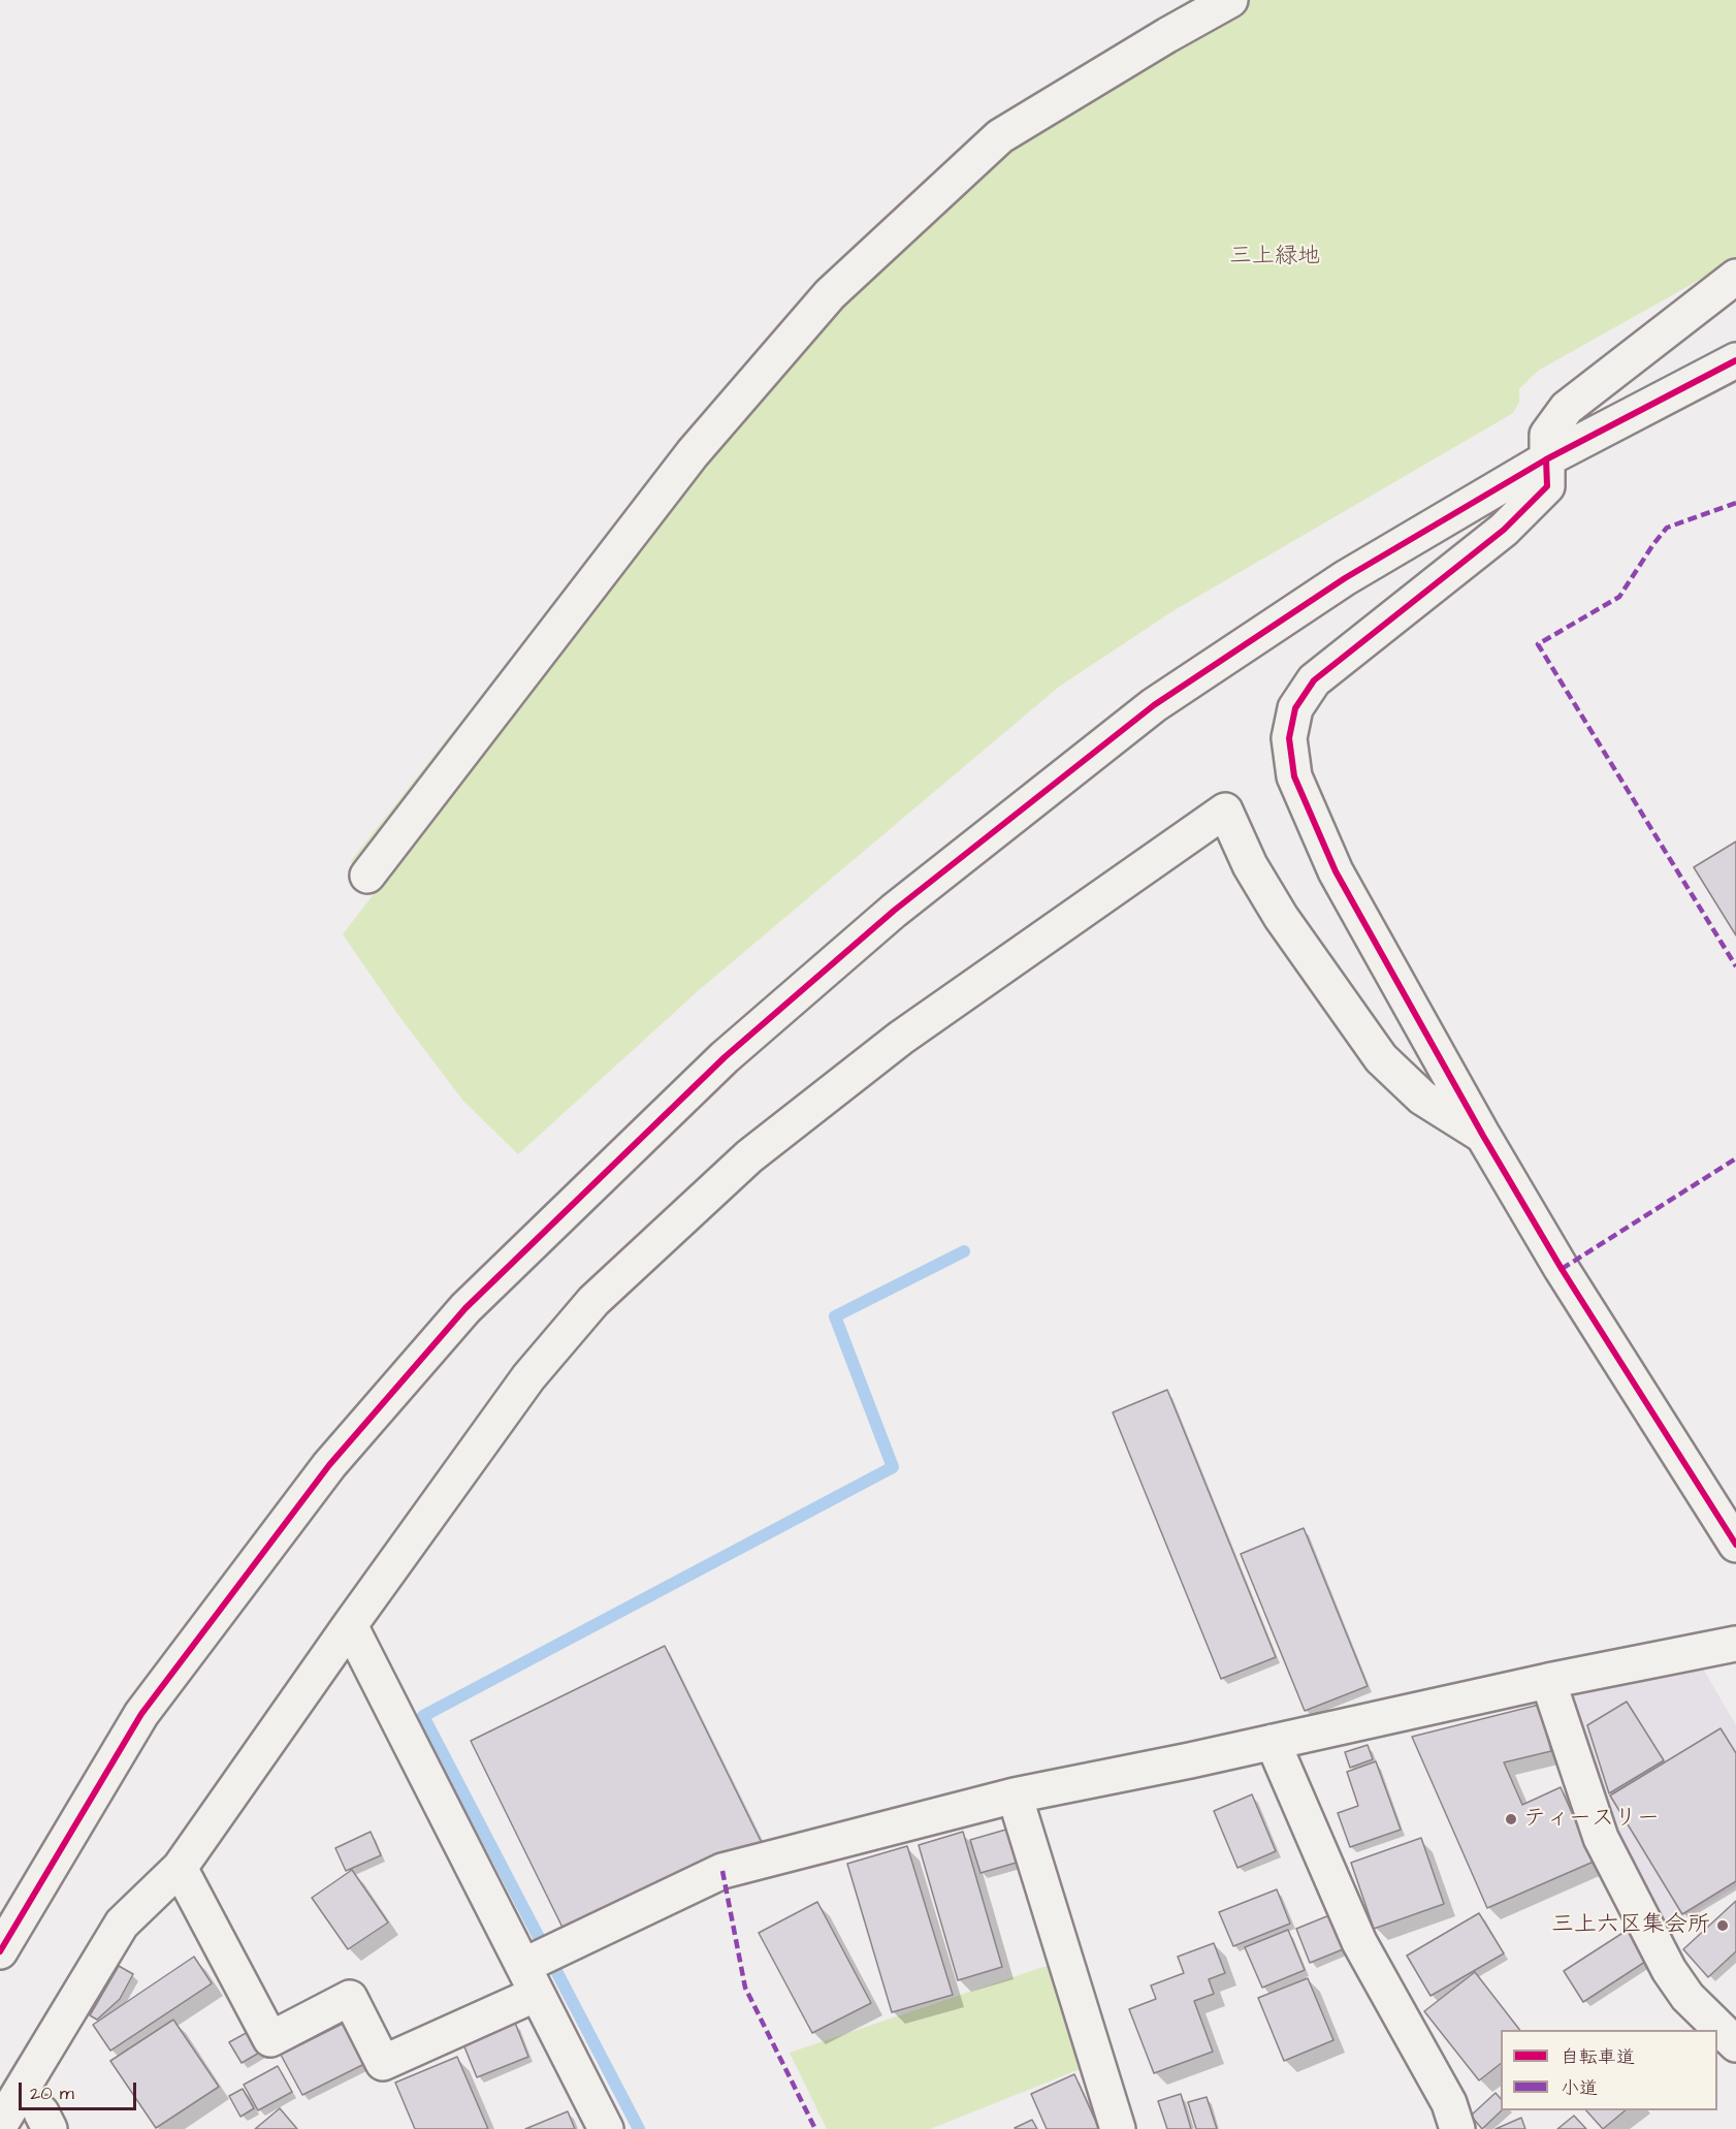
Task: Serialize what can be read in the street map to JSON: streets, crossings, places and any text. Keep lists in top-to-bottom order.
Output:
{
  "parks": ["三上緑地"],
  "places": ["ティースリー", "三上六区集会所"],
  "legend": ["自転車道", "小道"],
  "scale_bar": "20 m"
}
